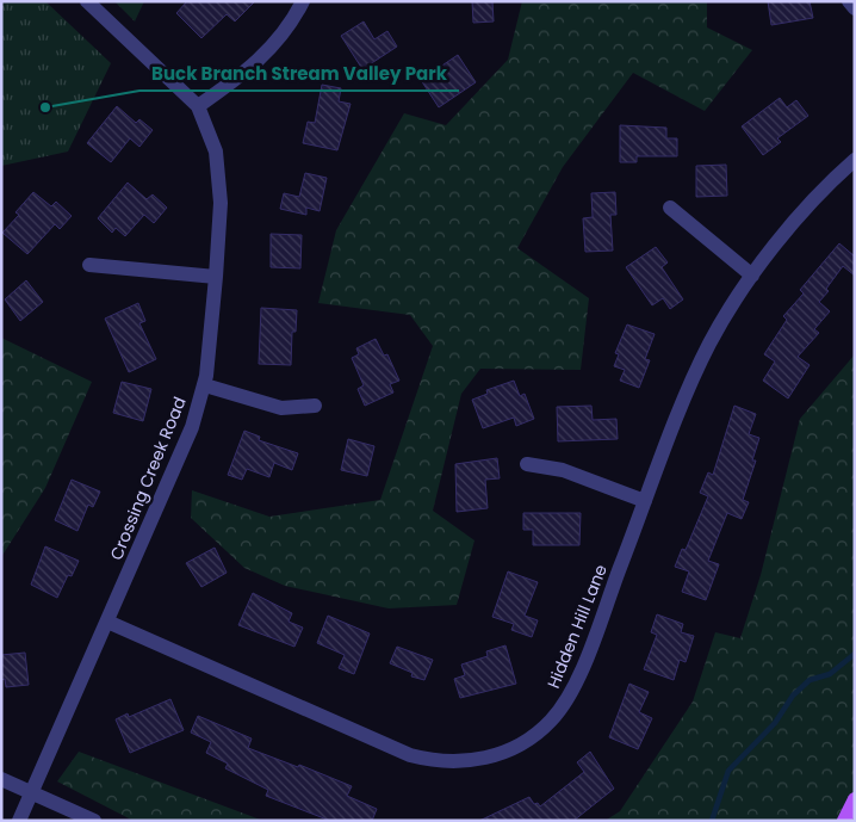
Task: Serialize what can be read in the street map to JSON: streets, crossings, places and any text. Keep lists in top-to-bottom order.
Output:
{
  "streets": {
    "street": ["Crossing Creek Road", "Hidden Hill Lane"]
  },
  "crossings": [
    ["Crossing Creek Road", "Hidden Hill Lane"]
  ],
  "places": ["Buck Branch Stream Valley Park"]
}
